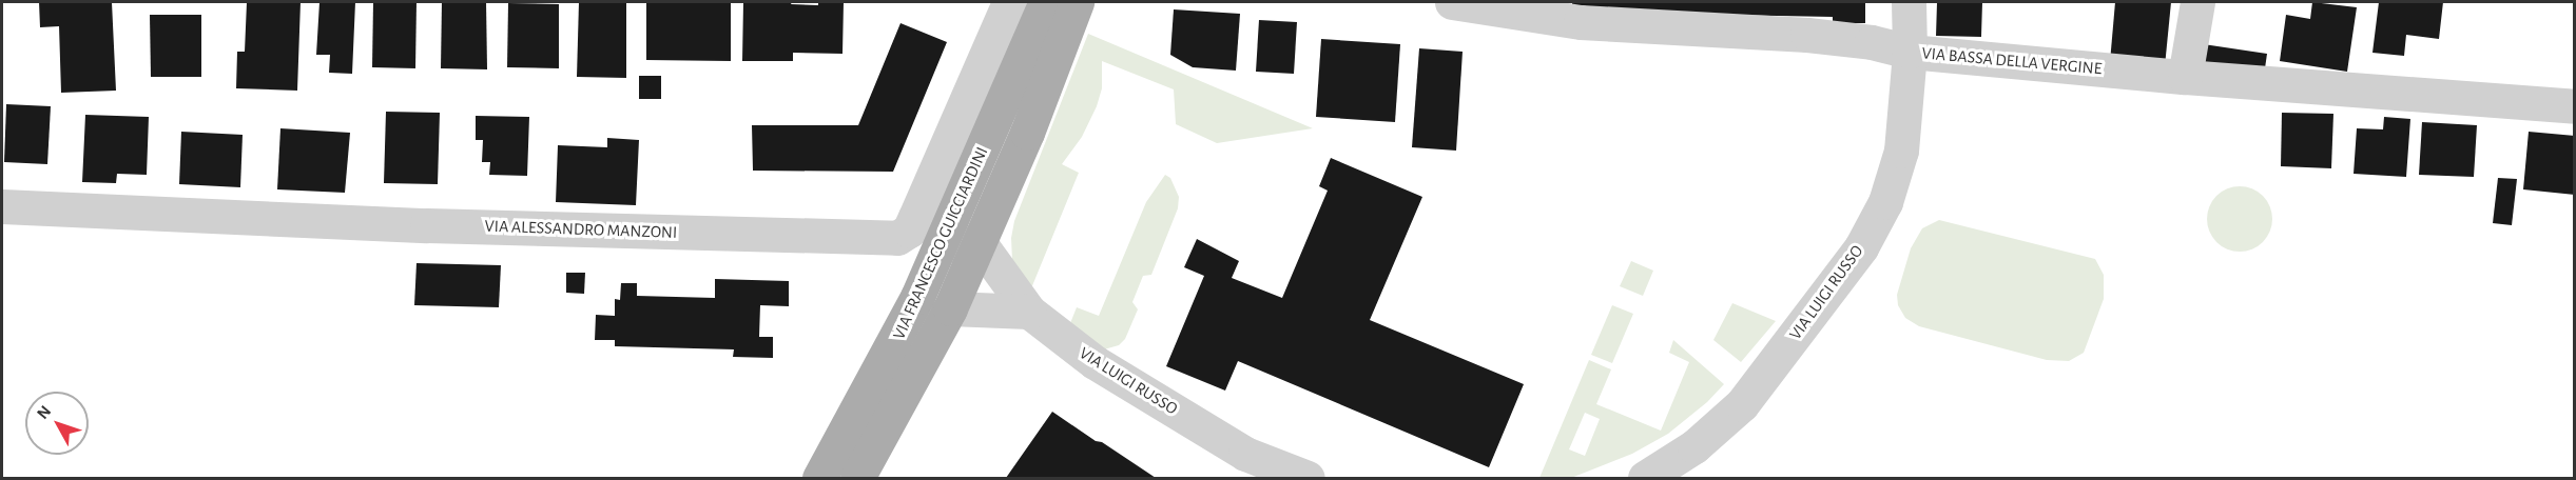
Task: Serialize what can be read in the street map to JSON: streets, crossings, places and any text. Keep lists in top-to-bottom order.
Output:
{
  "streets": {
    "main road": ["VIA FRANCESCO GUICCIARDINI"],
    "street": ["VIA BASSA DELLA VERGINE", "VIA ALESSANDRO MANZONI", "VIA LUIGI RUSSO"]
  },
  "crossings": [
    ["VIA BASSA DELLA VERGINE", "VIA LUIGI RUSSO"],
    ["VIA FRANCESCO GUICCIARDINI", "VIA LUIGI RUSSO"]
  ],
  "north": "top left"
}
